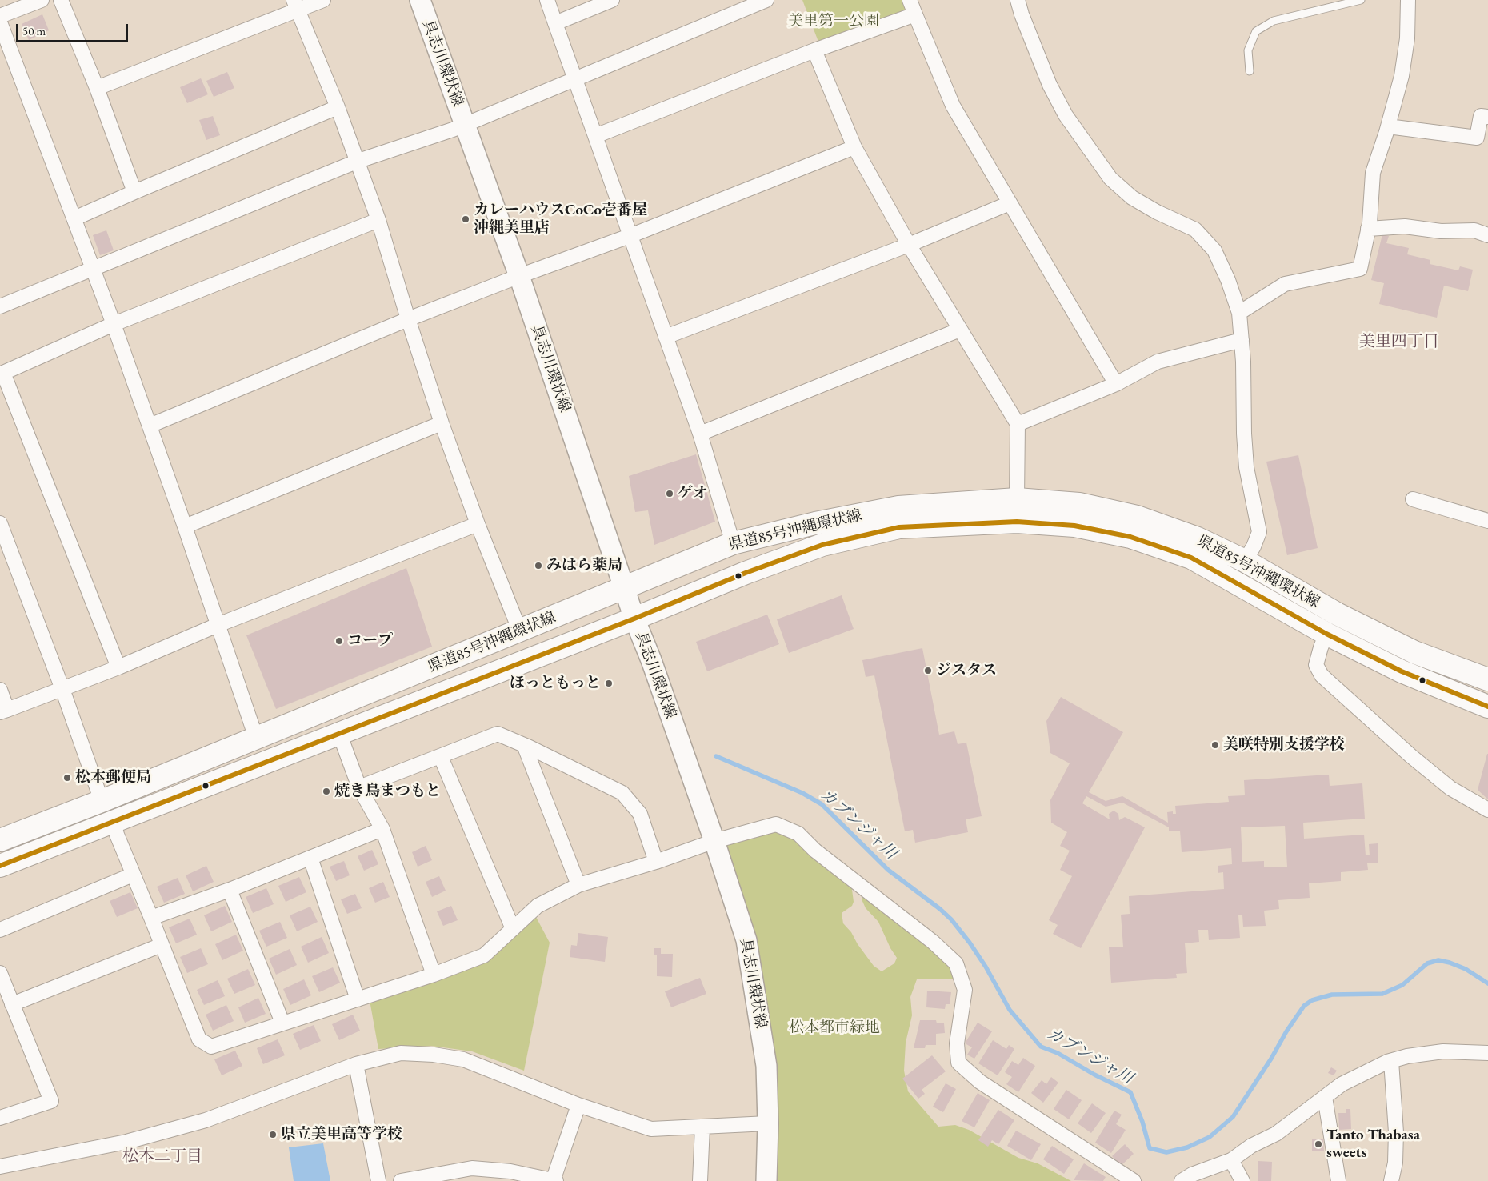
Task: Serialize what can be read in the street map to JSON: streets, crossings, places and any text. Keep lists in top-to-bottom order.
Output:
{
  "streets": {
    "main road": ["具志川環状線", "県道85号沖縄環状線"]
  },
  "crossings": [
    ["具志川環状線", "県道85号沖縄環状線"]
  ],
  "districts": ["美里四丁目", "松本二丁目"],
  "water": ["カブンジャ川"],
  "parks": ["美里第一公園", "松本都市緑地"],
  "places": [
    "カレーハウスCoCo壱番屋 沖縄美里店",
    "ゲオ",
    "みはら薬局",
    "コープ",
    "ジスタス",
    "ほっともっと",
    "美咲特別支援学校",
    "松本郵便局",
    "焼き鳥まつもと",
    "県立美里高等学校",
    "Tanto Thabasa sweets"
  ],
  "scale_bar": "50 m"
}
